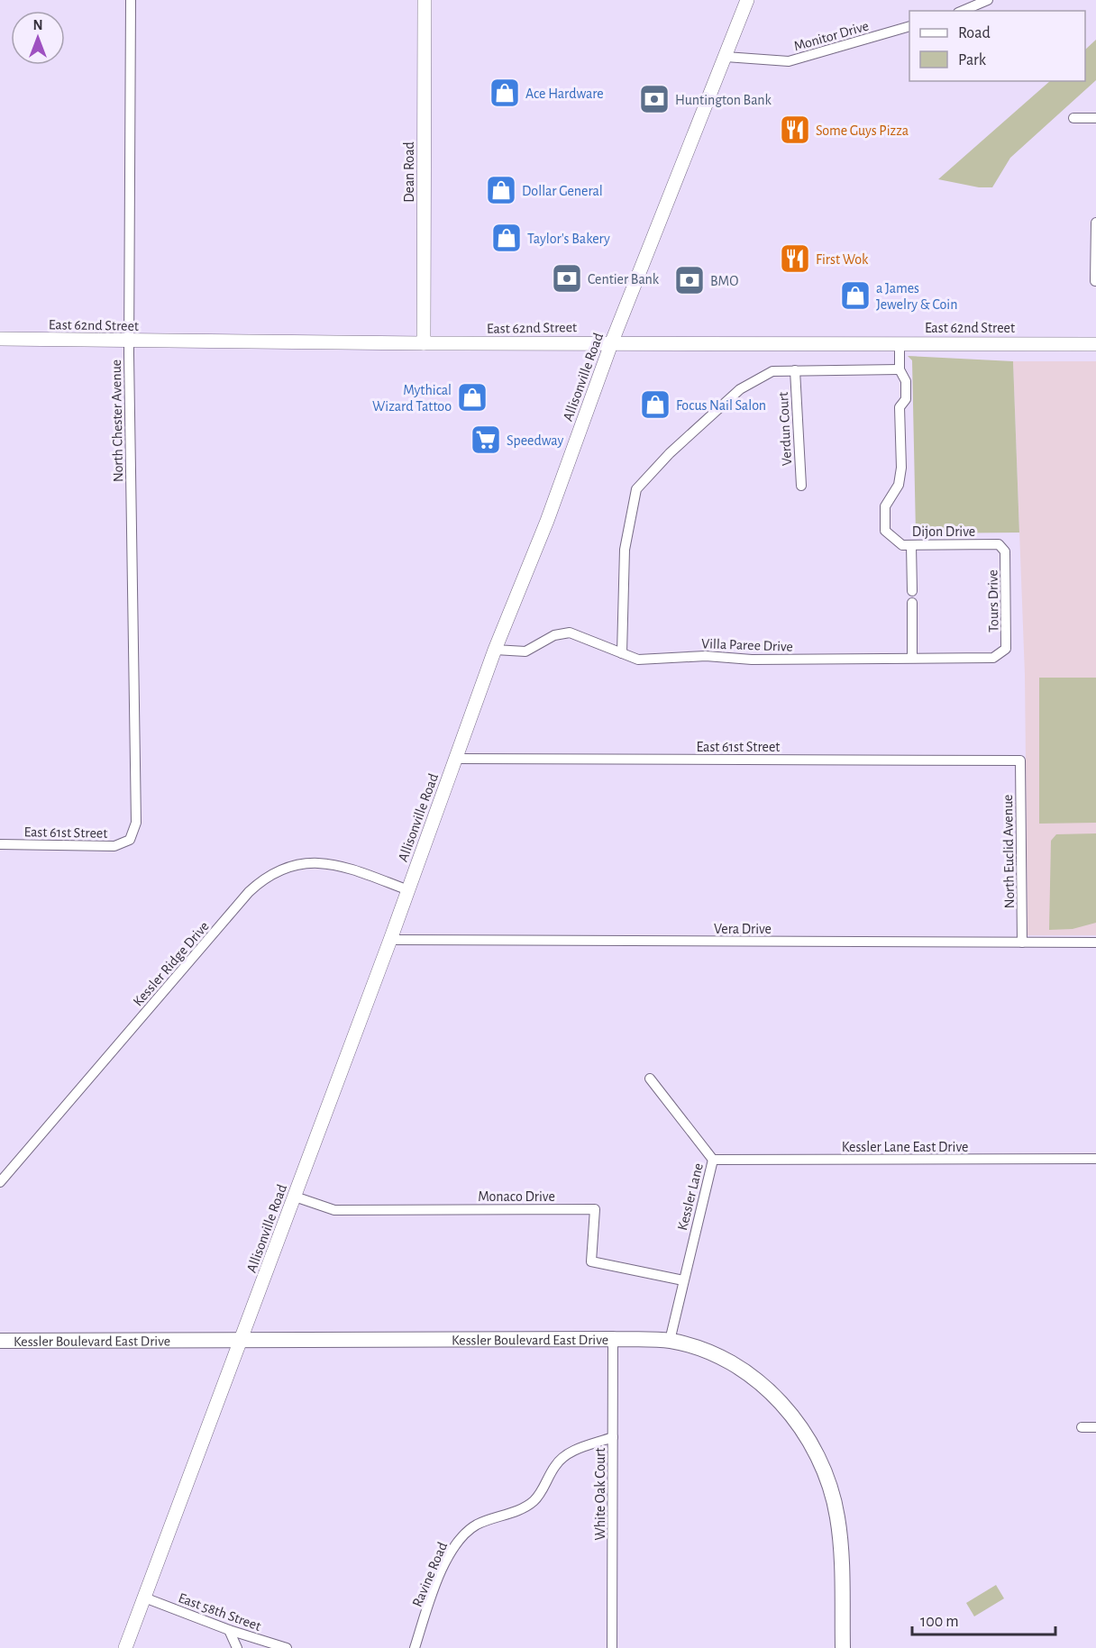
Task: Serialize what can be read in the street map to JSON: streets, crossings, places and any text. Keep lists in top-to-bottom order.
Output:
{
  "streets": {
    "main road": [
      "Dean Road",
      "East 62nd Street",
      "Allisonville Road",
      "Kessler Boulevard East Drive"
    ],
    "street": [
      "Monitor Drive",
      "North Chester Avenue",
      "Verdun Court",
      "Dijon Drive",
      "Tours Drive",
      "Villa Paree Drive",
      "East 61st Street",
      "North Euclid Avenue",
      "Vera Drive",
      "Kessler Ridge Drive",
      "Kessler Lane East Drive",
      "Monaco Drive",
      "Kessler Lane",
      "White Oak Court",
      "Ravine Road",
      "East 58th Street"
    ]
  },
  "crossings": [
    ["Monitor Drive", "Allisonville Road"],
    ["Dean Road", "East 62nd Street"],
    ["East 62nd Street", "Allisonville Road"],
    ["East 62nd Street", "North Chester Avenue"],
    ["East 62nd Street", "Dijon Drive"],
    ["Allisonville Road", "Villa Paree Drive"],
    ["Allisonville Road", "East 61st Street"],
    ["Allisonville Road", "Vera Drive"],
    ["Allisonville Road", "Kessler Ridge Drive"],
    ["Allisonville Road", "Monaco Drive"],
    ["Allisonville Road", "Kessler Boulevard East Drive"],
    ["Allisonville Road", "East 58th Street"],
    ["North Chester Avenue", "East 61st Street"],
    ["Dijon Drive", "Tours Drive"],
    ["Tours Drive", "Villa Paree Drive"],
    ["East 61st Street", "North Euclid Avenue"],
    ["North Euclid Avenue", "Vera Drive"],
    ["Kessler Lane East Drive", "Kessler Lane"],
    ["Monaco Drive", "Kessler Lane"],
    ["Kessler Lane", "Kessler Boulevard East Drive"],
    ["Kessler Boulevard East Drive", "White Oak Court"],
    ["White Oak Court", "Ravine Road"]
  ],
  "places": {
    "shop": [
      "Ace Hardware",
      "Dollar General",
      "Taylor's Bakery",
      "a James Jewelry & Coin",
      "Mythical Wizard Tattoo",
      "Focus Nail Salon"
    ],
    "bank": ["Huntington Bank", "Centier Bank", "BMO"],
    "restaurant": ["Some Guys Pizza", "First Wok"],
    "supermarket": ["Speedway"]
  },
  "legend": ["Road", "Park"],
  "scale_bar": "100 m",
  "north": "top"
}
